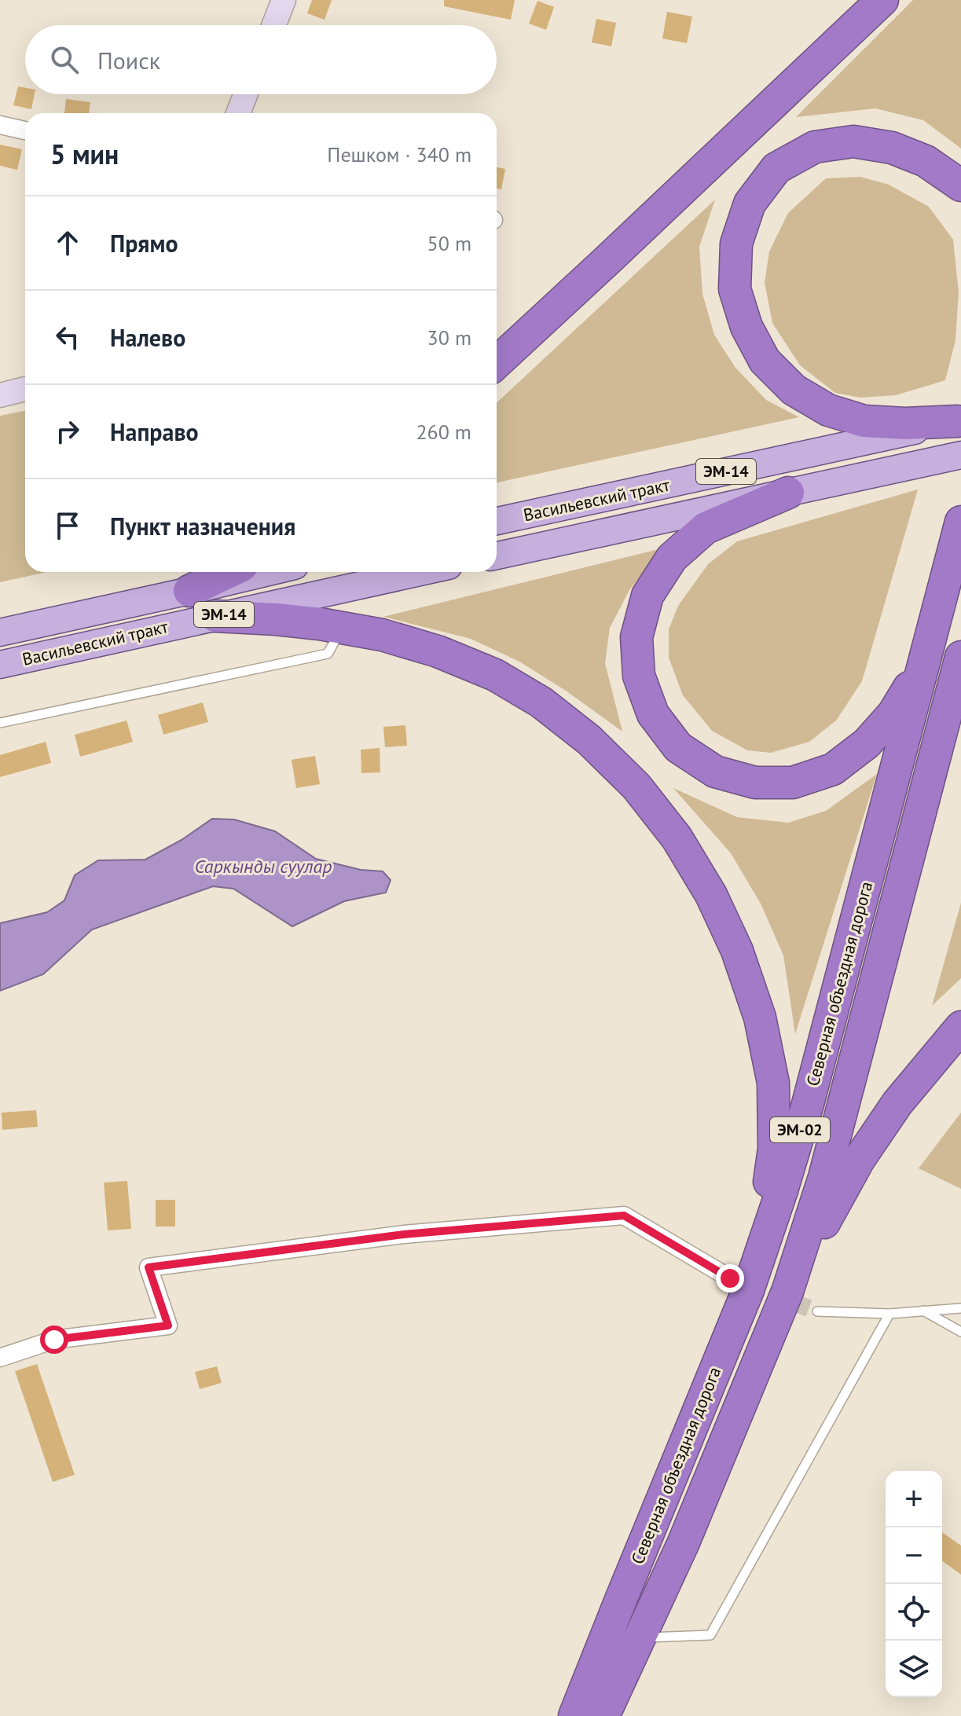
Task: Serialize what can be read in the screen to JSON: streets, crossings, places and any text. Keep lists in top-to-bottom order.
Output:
{
  "streets": {
    "highway": ["Северная объездная дорога", "ЭМ-02"],
    "main road": ["ЭМ-14", "Васильевский тракт"]
  },
  "water": ["Саркынды суулар"],
  "page": {
    "search": "Поиск",
    "heading": ["5 мин", "Пешком · 340 m"],
    "list": [
      ["Прямо", "50 m"],
      ["Налево", "30 m"],
      ["Направо", "260 m"],
      "Пункт назначения"
    ],
    "map_buttons": ["+", "−"]
  }
}
